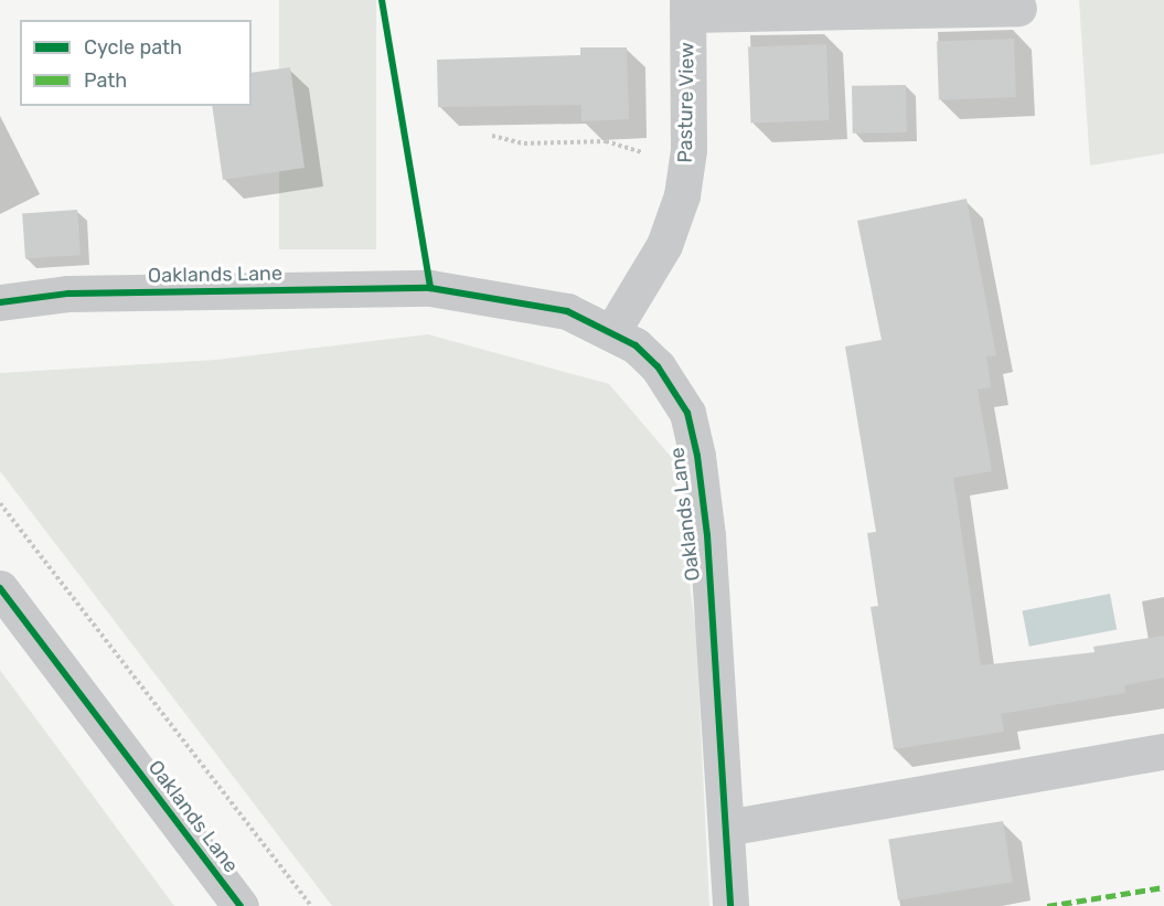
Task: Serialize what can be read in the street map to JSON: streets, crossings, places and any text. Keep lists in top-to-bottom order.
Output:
{
  "streets": {
    "street": ["Pasture View", "Oaklands Lane"]
  },
  "crossings": [
    ["Pasture View", "Oaklands Lane"]
  ],
  "legend": ["Cycle path", "Path"]
}
